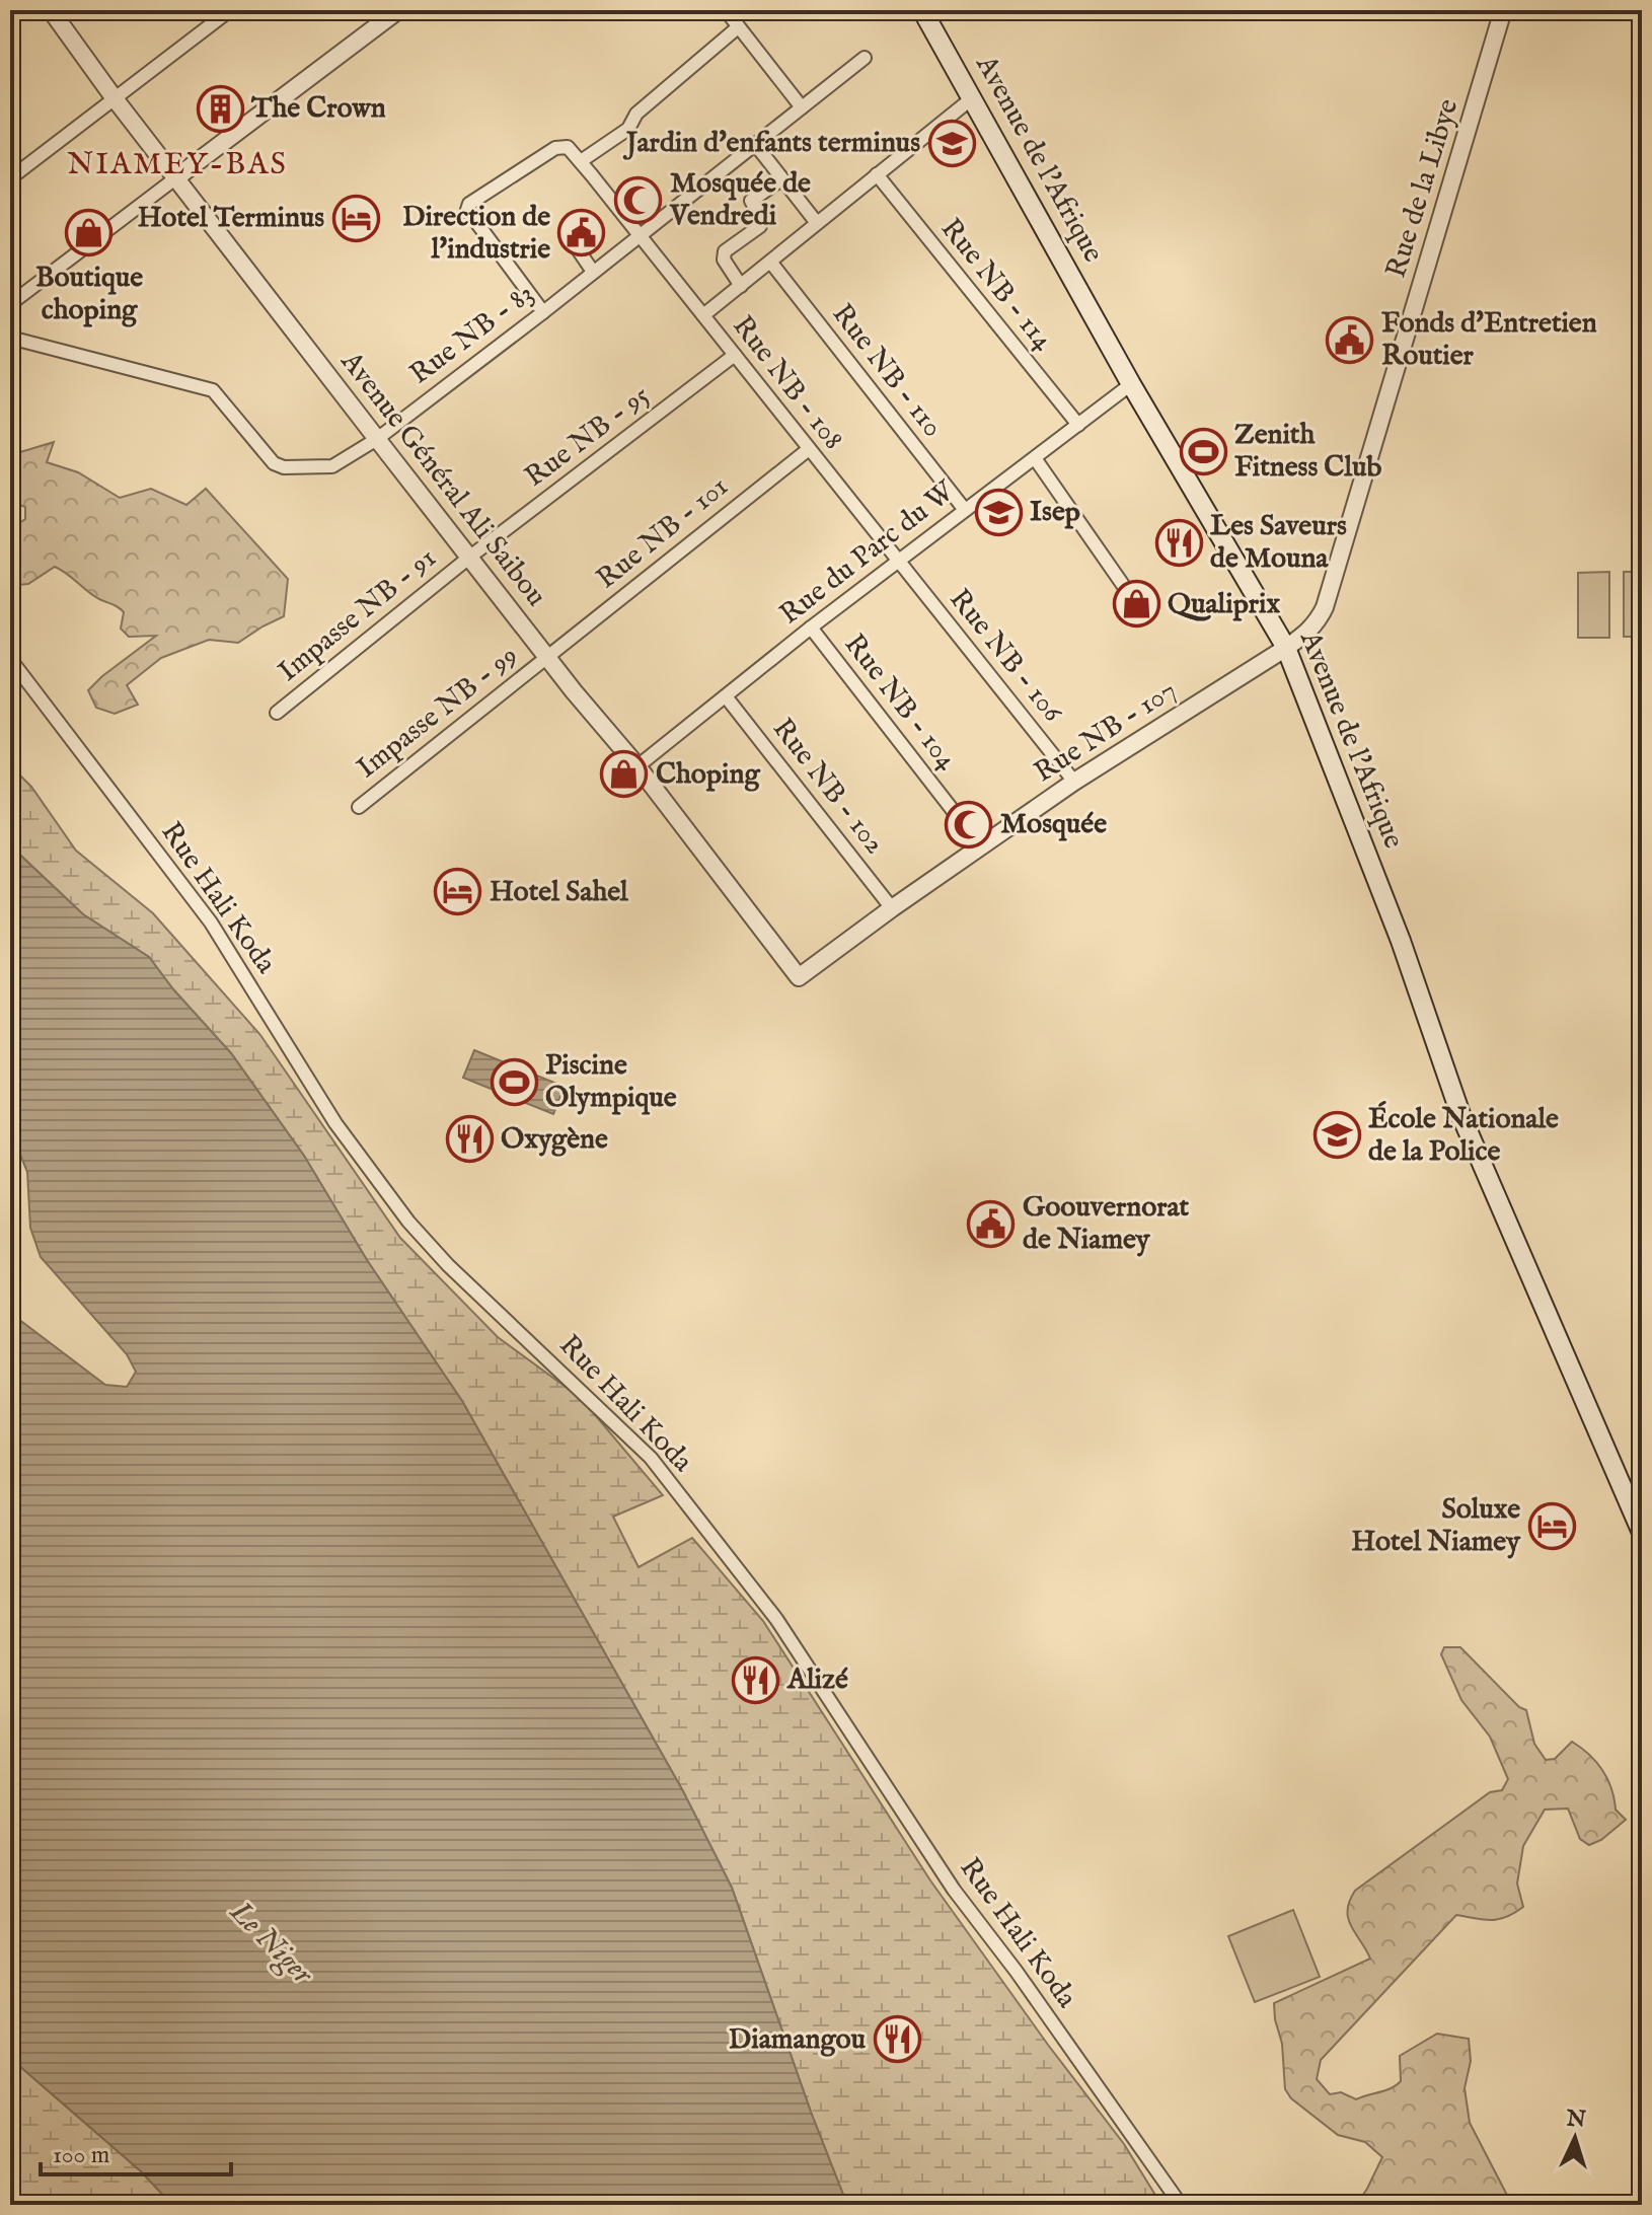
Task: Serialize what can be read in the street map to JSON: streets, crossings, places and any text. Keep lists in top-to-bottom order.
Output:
{
  "streets": {
    "main road": ["Avenue de l'Afrique"],
    "street": [
      "Rue de la Libye",
      "Rue NB - 114",
      "Rue NB - 83",
      "Rue NB - 110",
      "Rue NB - 108",
      "Rue NB - 95",
      "Avenue Général Ali Saibou",
      "Rue NB - 101",
      "Rue du Parc du W",
      "Impasse NB - 91",
      "Rue NB - 106",
      "Rue NB - 104",
      "Impasse NB - 99",
      "Rue NB - 107",
      "Rue NB - 102",
      "Rue Hali Koda"
    ]
  },
  "crossings": [
    ["Avenue de l'Afrique", "Rue de la Libye"],
    ["Avenue de l'Afrique", "Rue du Parc du W"],
    ["Avenue de l'Afrique", "Rue NB - 107"],
    ["Rue de la Libye", "Rue NB - 107"],
    ["Rue NB - 114", "Rue du Parc du W"],
    ["Rue NB - 83", "Rue NB - 108"],
    ["Rue NB - 83", "Avenue Général Ali Saibou"],
    ["Rue NB - 110", "Rue du Parc du W"],
    ["Rue NB - 108", "Rue NB - 95"],
    ["Rue NB - 108", "Rue NB - 101"],
    ["Rue NB - 108", "Rue du Parc du W"],
    ["Rue NB - 108", "Rue NB - 106"],
    ["Rue NB - 95", "Avenue Général Ali Saibou"],
    ["Rue NB - 95", "Impasse NB - 91"],
    ["Avenue Général Ali Saibou", "Rue NB - 101"],
    ["Avenue Général Ali Saibou", "Rue du Parc du W"],
    ["Avenue Général Ali Saibou", "Impasse NB - 91"],
    ["Avenue Général Ali Saibou", "Impasse NB - 99"],
    ["Avenue Général Ali Saibou", "Rue NB - 107"],
    ["Rue NB - 101", "Impasse NB - 99"],
    ["Rue du Parc du W", "Rue NB - 106"],
    ["Rue du Parc du W", "Rue NB - 104"],
    ["Rue du Parc du W", "Rue NB - 102"],
    ["Rue NB - 106", "Rue NB - 107"],
    ["Rue NB - 104", "Rue NB - 107"],
    ["Rue NB - 107", "Rue NB - 102"]
  ],
  "districts": ["NIAMEY-BAS"],
  "water": ["Le Niger"],
  "places": {
    "building": ["The Crown"],
    "school or university": ["Jardin d'enfants terminus", "Isep", "École Nationale de la Police"],
    "mosque": ["Mosquée de Vendredi", "Mosquée"],
    "hotel": ["Hotel Terminus", "Hotel Sahel", "Soluxe Hotel Niamey"],
    "shop": ["Boutique choping", "Qualiprix", "Choping"],
    "public building": ["Direction de l'industrie", "Fonds d'Entretien Routier", "Goouvernorat de Niamey"],
    "sports": ["Zenith Fitness Club", "Piscine Olympique"],
    "restaurant": [
      "Les Saveurs de Mouna",
      "Oxygène",
      "Alizé",
      "Diamangou"
    ]
  },
  "scale_bar": "100 m",
  "north": "top"
}
